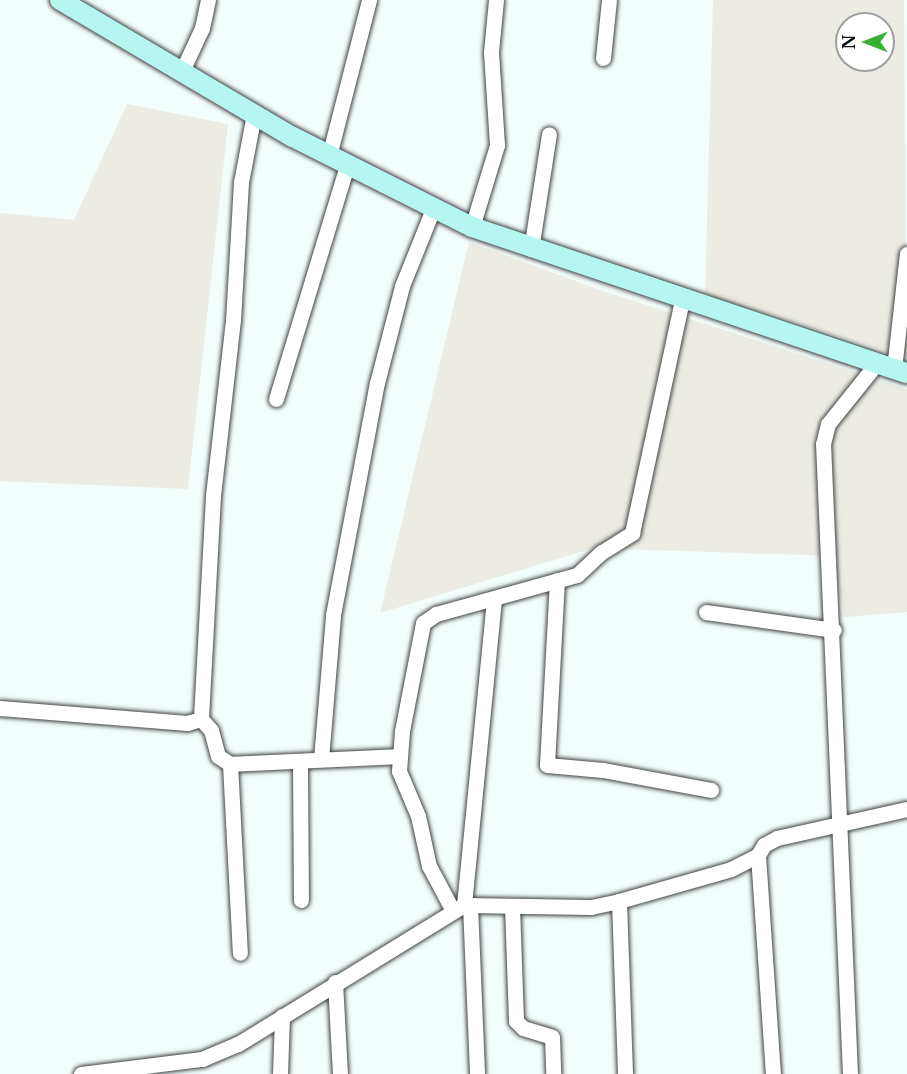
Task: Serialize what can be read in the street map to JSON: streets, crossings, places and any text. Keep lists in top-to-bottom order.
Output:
{
  "north": "left"
}
